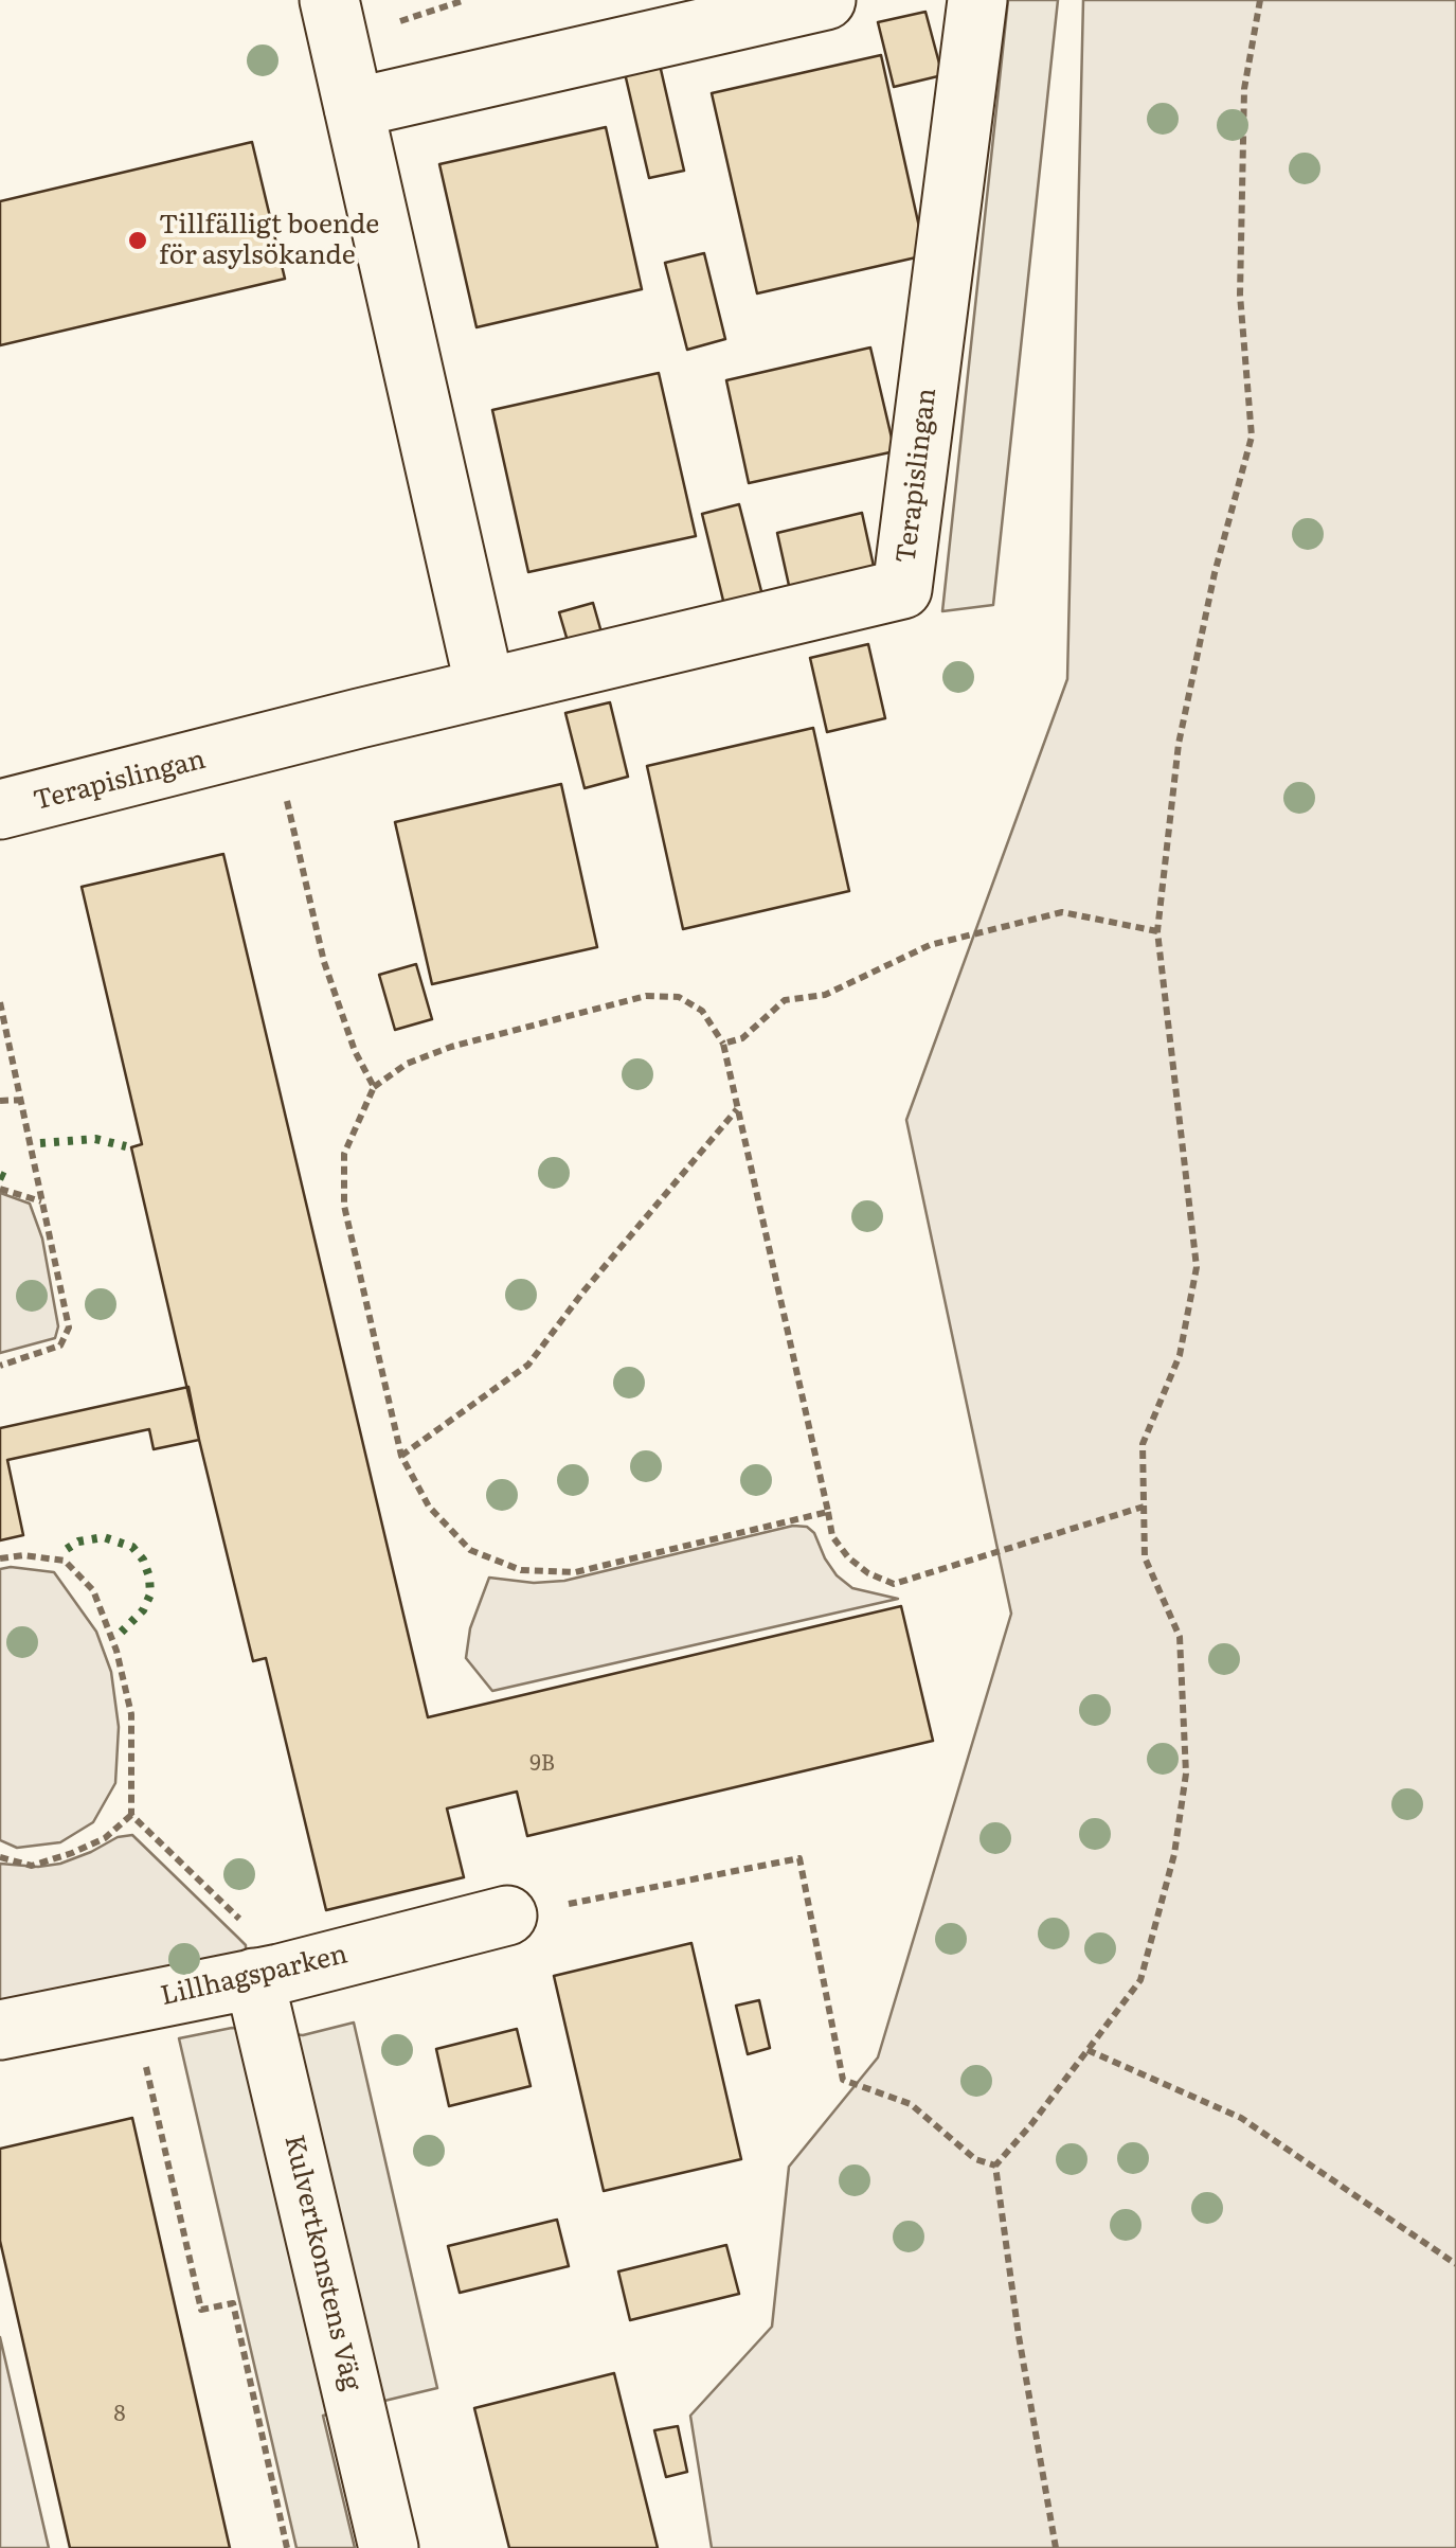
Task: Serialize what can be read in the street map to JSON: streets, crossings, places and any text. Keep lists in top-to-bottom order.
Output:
{
  "streets": {
    "street": ["Terapislingan", "Lillhagsparken", "Kulvertkonstens Väg"]
  },
  "crossings": [
    ["Lillhagsparken", "Kulvertkonstens Väg"]
  ],
  "places": ["Tillfälligt boende för asylsökande"],
  "house_numbers": ["9B", "8"]
}
